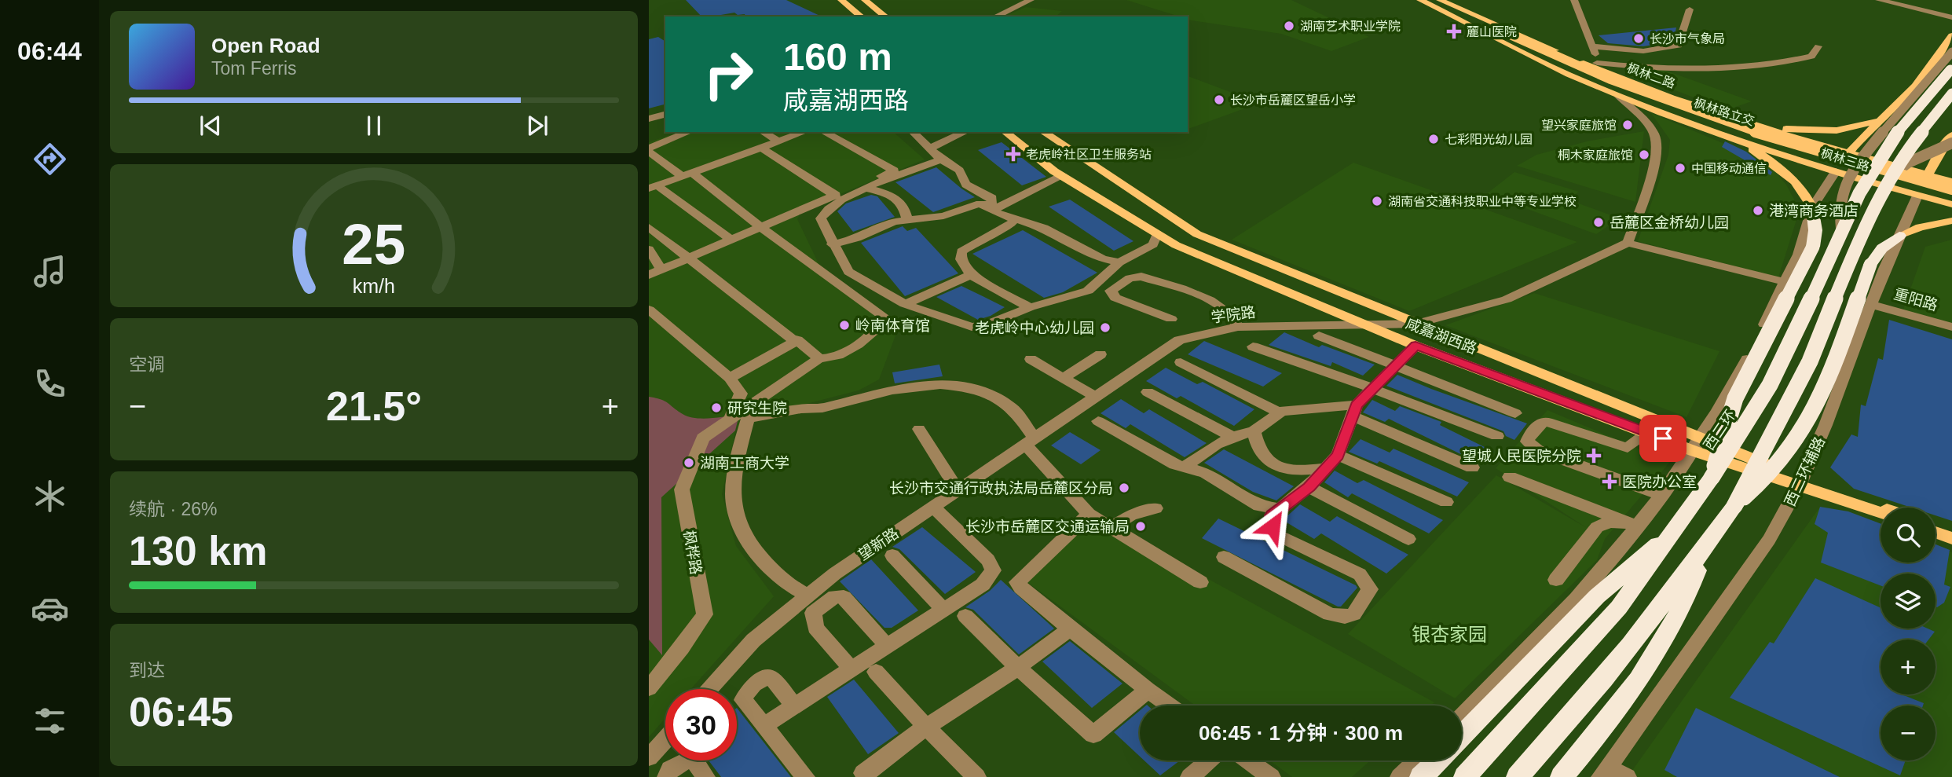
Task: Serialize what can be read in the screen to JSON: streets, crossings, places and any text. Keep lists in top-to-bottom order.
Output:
{
  "streets": {
    "highway": ["西二环"],
    "main road": [
      "枫林二路",
      "枫林路立交",
      "枫林三路",
      "咸嘉湖西路",
      "西二环辅路"
    ],
    "street": [
      "重阳路",
      "学院路",
      "望新路",
      "枫桦路"
    ]
  },
  "crossings": [
    ["枫林二路", "枫林路立交"],
    ["枫林二路", "枫林三路"],
    ["枫林三路", "西二环辅路"],
    ["重阳路", "西二环辅路"],
    ["学院路", "咸嘉湖西路"],
    ["学院路", "望新路"],
    ["咸嘉湖西路", "西二环辅路"]
  ],
  "districts": ["银杏家园"],
  "places": {
    "other": [
      "湖南艺术职业学院",
      "长沙市气象局",
      "长沙市岳麓区望岳小学",
      "望兴家庭旅馆",
      "七彩阳光幼儿园",
      "桐木家庭旅馆",
      "中国移动通信",
      "湖南省交通科技职业中等专业学校",
      "港湾商务酒店",
      "岳麓区金桥幼儿园",
      "岭南体育馆",
      "老虎岭中心幼儿园",
      "研究生院",
      "湖南工商大学",
      "长沙市交通行政执法局岳麓区分局",
      "长沙市岳麓区交通运输局"
    ],
    "health": [
      "麓山医院",
      "老虎岭社区卫生服务站",
      "望城人民医院分院",
      "医院办公室"
    ]
  },
  "page": {
    "tabs": "06:44",
    "turn": ["160 m", "咸嘉湖西路"],
    "song": ["Open Road", "Tom Ferris"],
    "tile": [
      "空调",
      ["续航 · 26%", "130 km"],
      ["到达", "06:45"]
    ],
    "heat": ["−", "21.5°", "+"],
    "map_buttons": ["+", "−"],
    "limit": "30",
    "trip": "06:45 · 1 分钟 · 300 m",
    "gauge": ["25", "km/h"]
  }
}
